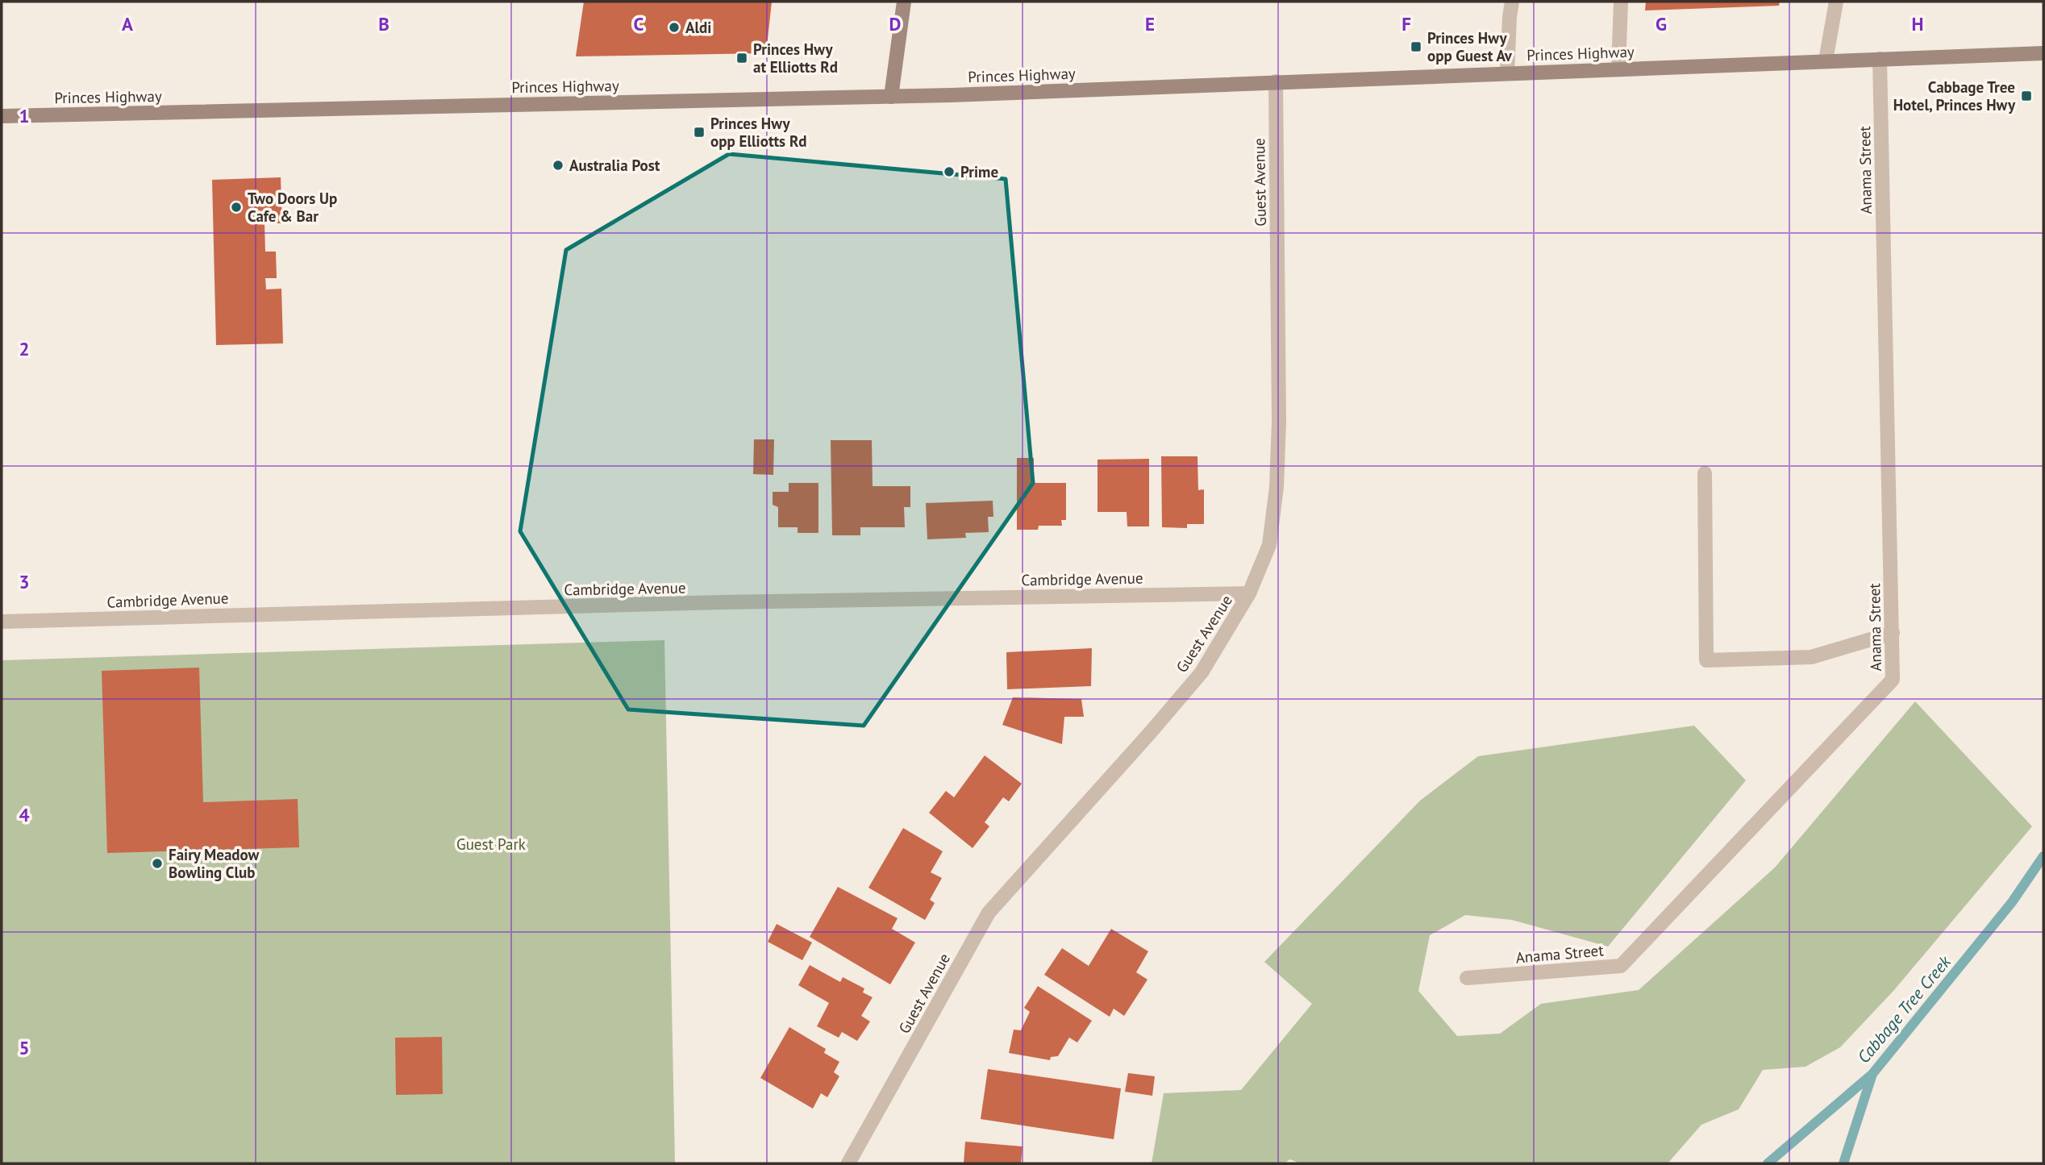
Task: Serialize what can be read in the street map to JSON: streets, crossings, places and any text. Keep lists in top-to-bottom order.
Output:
{
  "streets": {
    "main road": ["Princes Highway"],
    "street": ["Anama Street", "Guest Avenue", "Cambridge Avenue"]
  },
  "crossings": [
    ["Princes Highway", "Anama Street"],
    ["Princes Highway", "Guest Avenue"],
    ["Guest Avenue", "Cambridge Avenue"]
  ],
  "water": ["Cabbage Tree Creek"],
  "parks": ["Guest Park"],
  "places": {
    "other": [
      "Aldi",
      "Australia Post",
      "Prime",
      "Two Doors Up Cafe & Bar",
      "Fairy Meadow Bowling Club"
    ],
    "transit": [
      "Princes Hwy opp Guest Av",
      "Princes Hwy at Elliotts Rd",
      "Cabbage Tree Hotel, Princes Hwy",
      "Princes Hwy opp Elliotts Rd"
    ]
  },
  "grid": {
    "columns": [
      "A",
      "B",
      "C",
      "D",
      "E",
      "F",
      "G",
      "H"
    ],
    "rows": [
      "1",
      "2",
      "3",
      "4",
      "5"
    ]
  }
}
